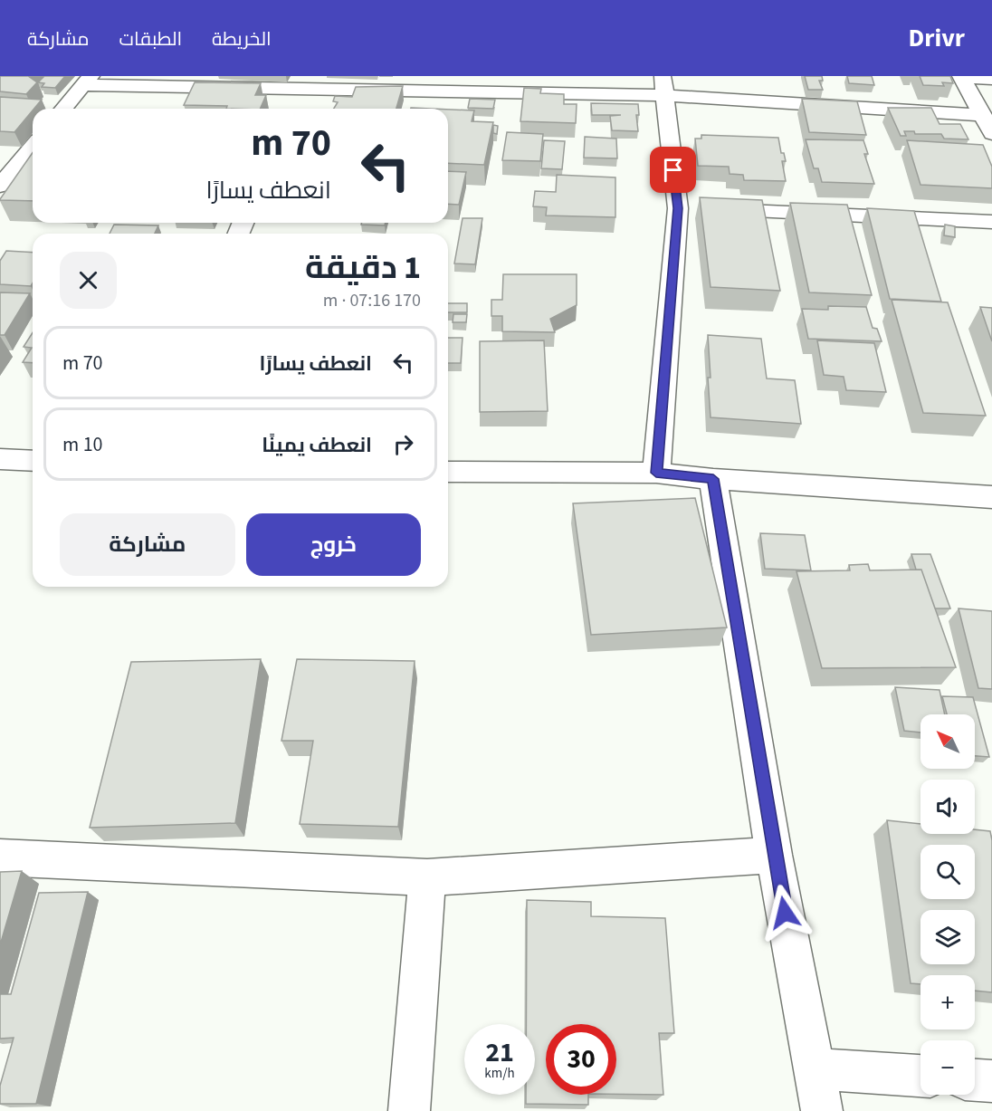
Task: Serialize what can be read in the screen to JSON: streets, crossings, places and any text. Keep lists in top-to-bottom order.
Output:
{
  "north": "top left",
  "page": {
    "header": "Drivr",
    "nav": ["الخريطة", "الطبقات", "مشاركة"],
    "turn": ["70 m", "انعطف يسارًا"],
    "heading": ["1 دقيقة", "170 m · 07:16"],
    "list": [
      {
        "name": "انعطف يسارًا",
        "value": "70 m"
      },
      {
        "name": "انعطف يمينًا",
        "value": "10 m"
      }
    ],
    "buttons": ["خروج", "مشاركة"],
    "map_buttons": ["+", "−"],
    "speed": "21 km/h",
    "limit": "30"
  }
}
